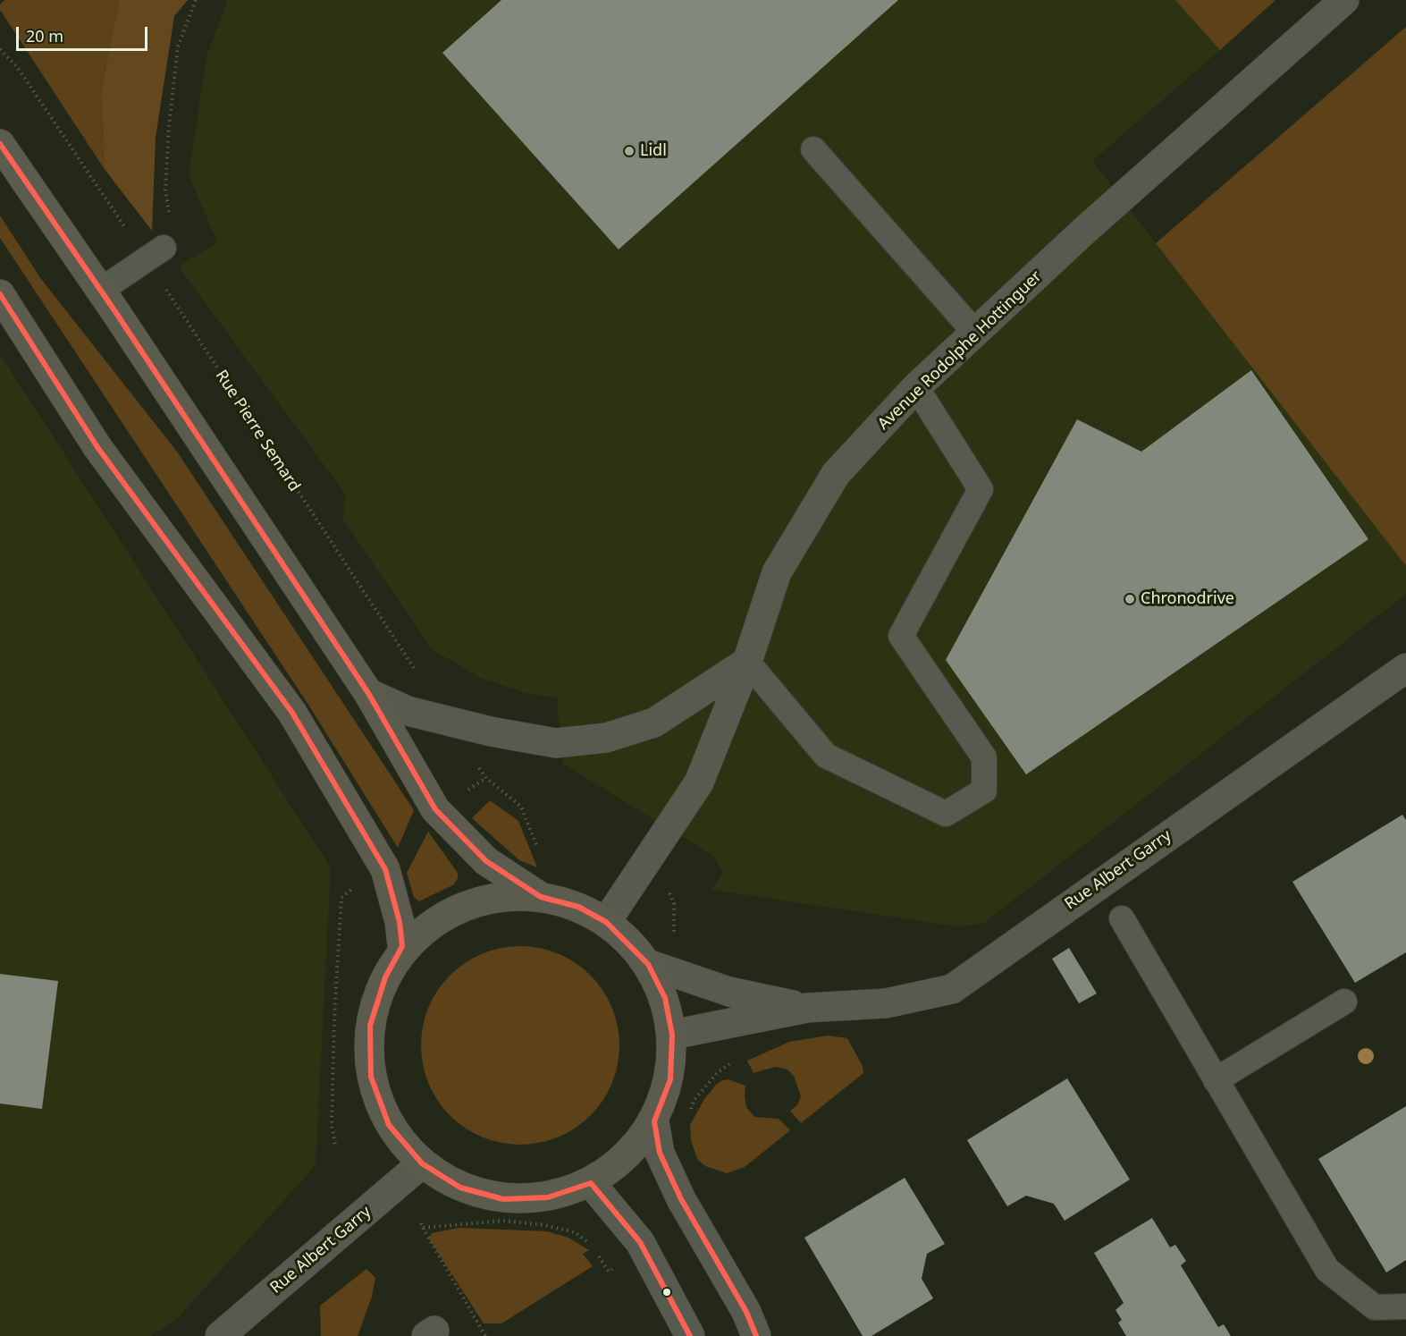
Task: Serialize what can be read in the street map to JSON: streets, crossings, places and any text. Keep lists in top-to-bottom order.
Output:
{
  "streets": {
    "street": ["Avenue Rodolphe Hottinguer", "Rue Albert Garry"],
    "path": ["Rue Pierre Semard"]
  },
  "places": ["Lidl", "Chronodrive"],
  "scale_bar": "20 m"
}
